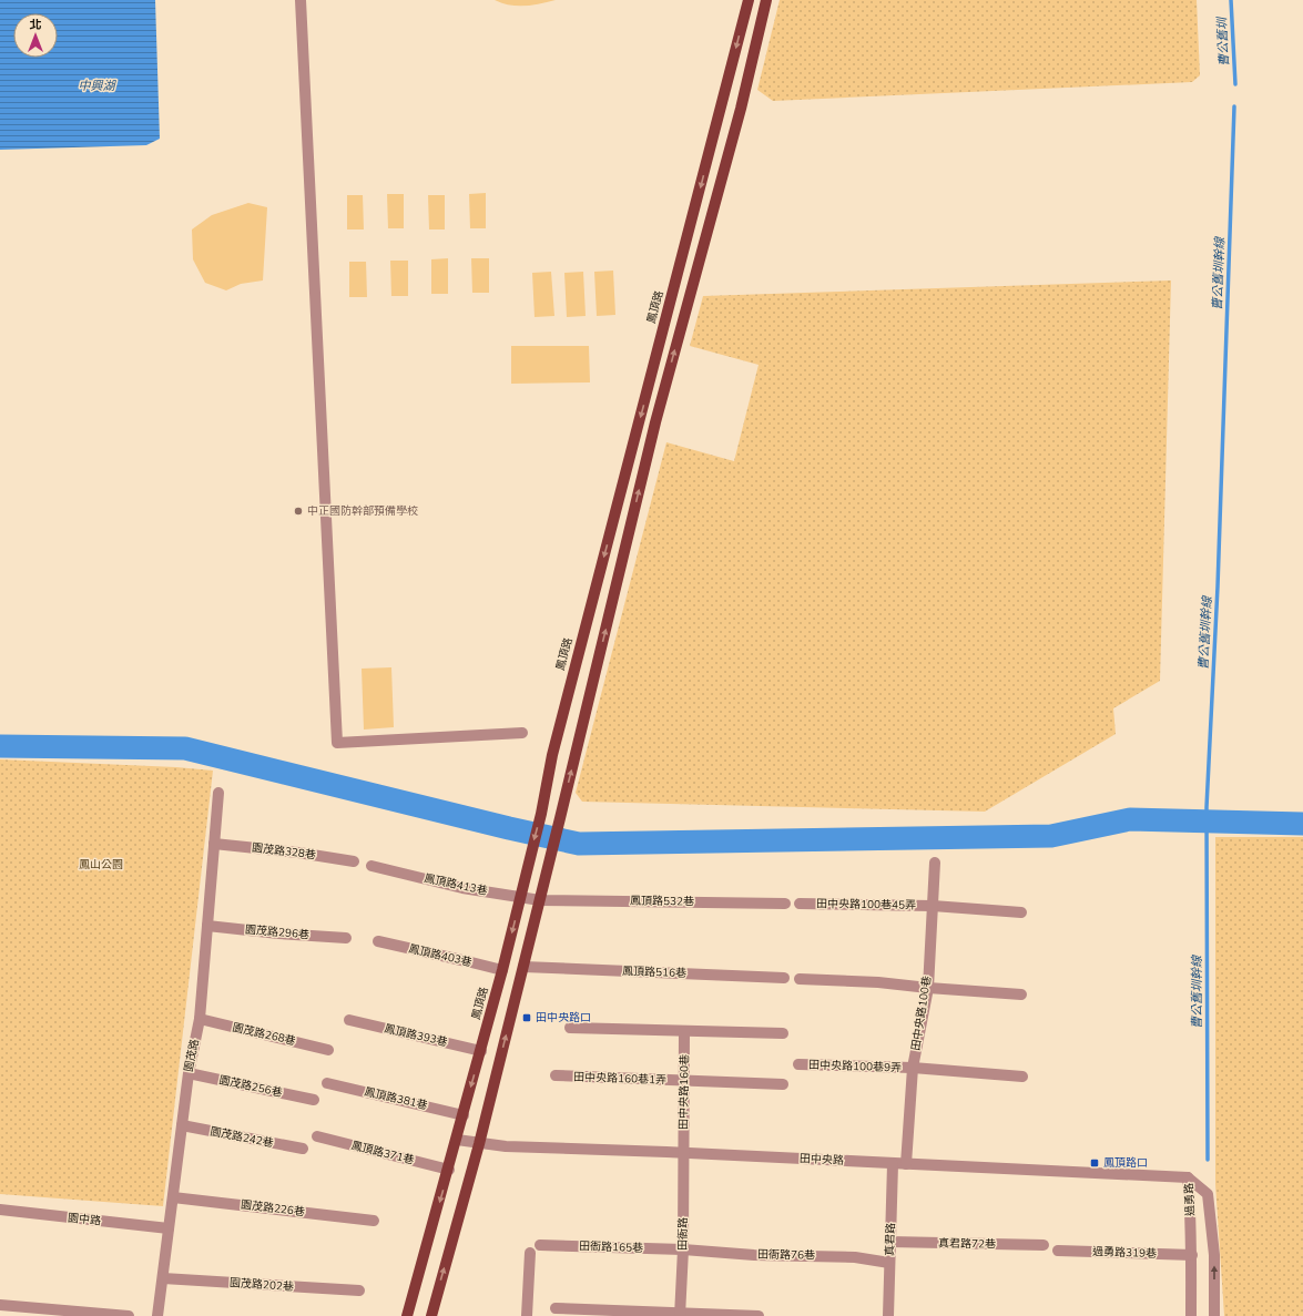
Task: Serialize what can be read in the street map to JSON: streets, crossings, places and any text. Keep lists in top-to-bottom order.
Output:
{
  "streets": {
    "main road": ["鳳頂路"],
    "street": [
      "園茂路328巷",
      "鳳頂路413巷",
      "鳳頂路532巷",
      "田中央路100巷45弄",
      "園茂路296巷",
      "鳳頂路403巷",
      "鳳頂路516巷",
      "田中央路100巷",
      "園茂路268巷",
      "鳳頂路393巷",
      "園茂路",
      "田中央路100巷9弄",
      "田中央路160巷1弄",
      "園茂路256巷",
      "田中央路160巷",
      "鳳頂路381巷",
      "園茂路242巷",
      "鳳頂路371巷",
      "田中央路",
      "過勇路",
      "園茂路226巷",
      "園中路",
      "田衙路",
      "真君路",
      "真君路72巷",
      "田衙路165巷",
      "過勇路319巷",
      "田衙路76巷",
      "園茂路202巷"
    ]
  },
  "crossings": [
    ["鳳頂路", "鳳頂路413巷"],
    ["鳳頂路", "鳳頂路403巷"],
    ["鳳頂路", "鳳頂路393巷"],
    ["鳳頂路", "鳳頂路381巷"],
    ["鳳頂路", "鳳頂路371巷"],
    ["鳳頂路", "田中央路"],
    ["園茂路328巷", "園茂路"],
    ["鳳頂路413巷", "鳳頂路532巷"],
    ["田中央路100巷45弄", "田中央路100巷"],
    ["園茂路296巷", "園茂路"],
    ["田中央路100巷", "田中央路100巷9弄"],
    ["田中央路100巷", "田中央路"],
    ["園茂路268巷", "園茂路"],
    ["園茂路", "園茂路256巷"],
    ["園茂路", "園茂路242巷"],
    ["園茂路", "園茂路226巷"],
    ["園茂路", "園中路"],
    ["園茂路", "園茂路202巷"],
    ["田中央路160巷1弄", "田中央路160巷"],
    ["田中央路160巷", "田中央路"],
    ["田中央路160巷", "田衙路"],
    ["田中央路", "過勇路"],
    ["田中央路", "田衙路"],
    ["田中央路", "真君路"],
    ["過勇路", "過勇路319巷"],
    ["田衙路", "田衙路165巷"],
    ["田衙路", "田衙路76巷"],
    ["真君路", "真君路72巷"],
    ["真君路", "田衙路76巷"],
    ["田衙路165巷", "田衙路76巷"]
  ],
  "water": ["曹公舊圳", "中興湖", "曹公舊圳幹線"],
  "parks": ["鳳山公園"],
  "places": {
    "other": ["中正國防幹部預備學校"],
    "transit": ["田中央路口", "鳳頂路口"]
  },
  "north": "top"
}
